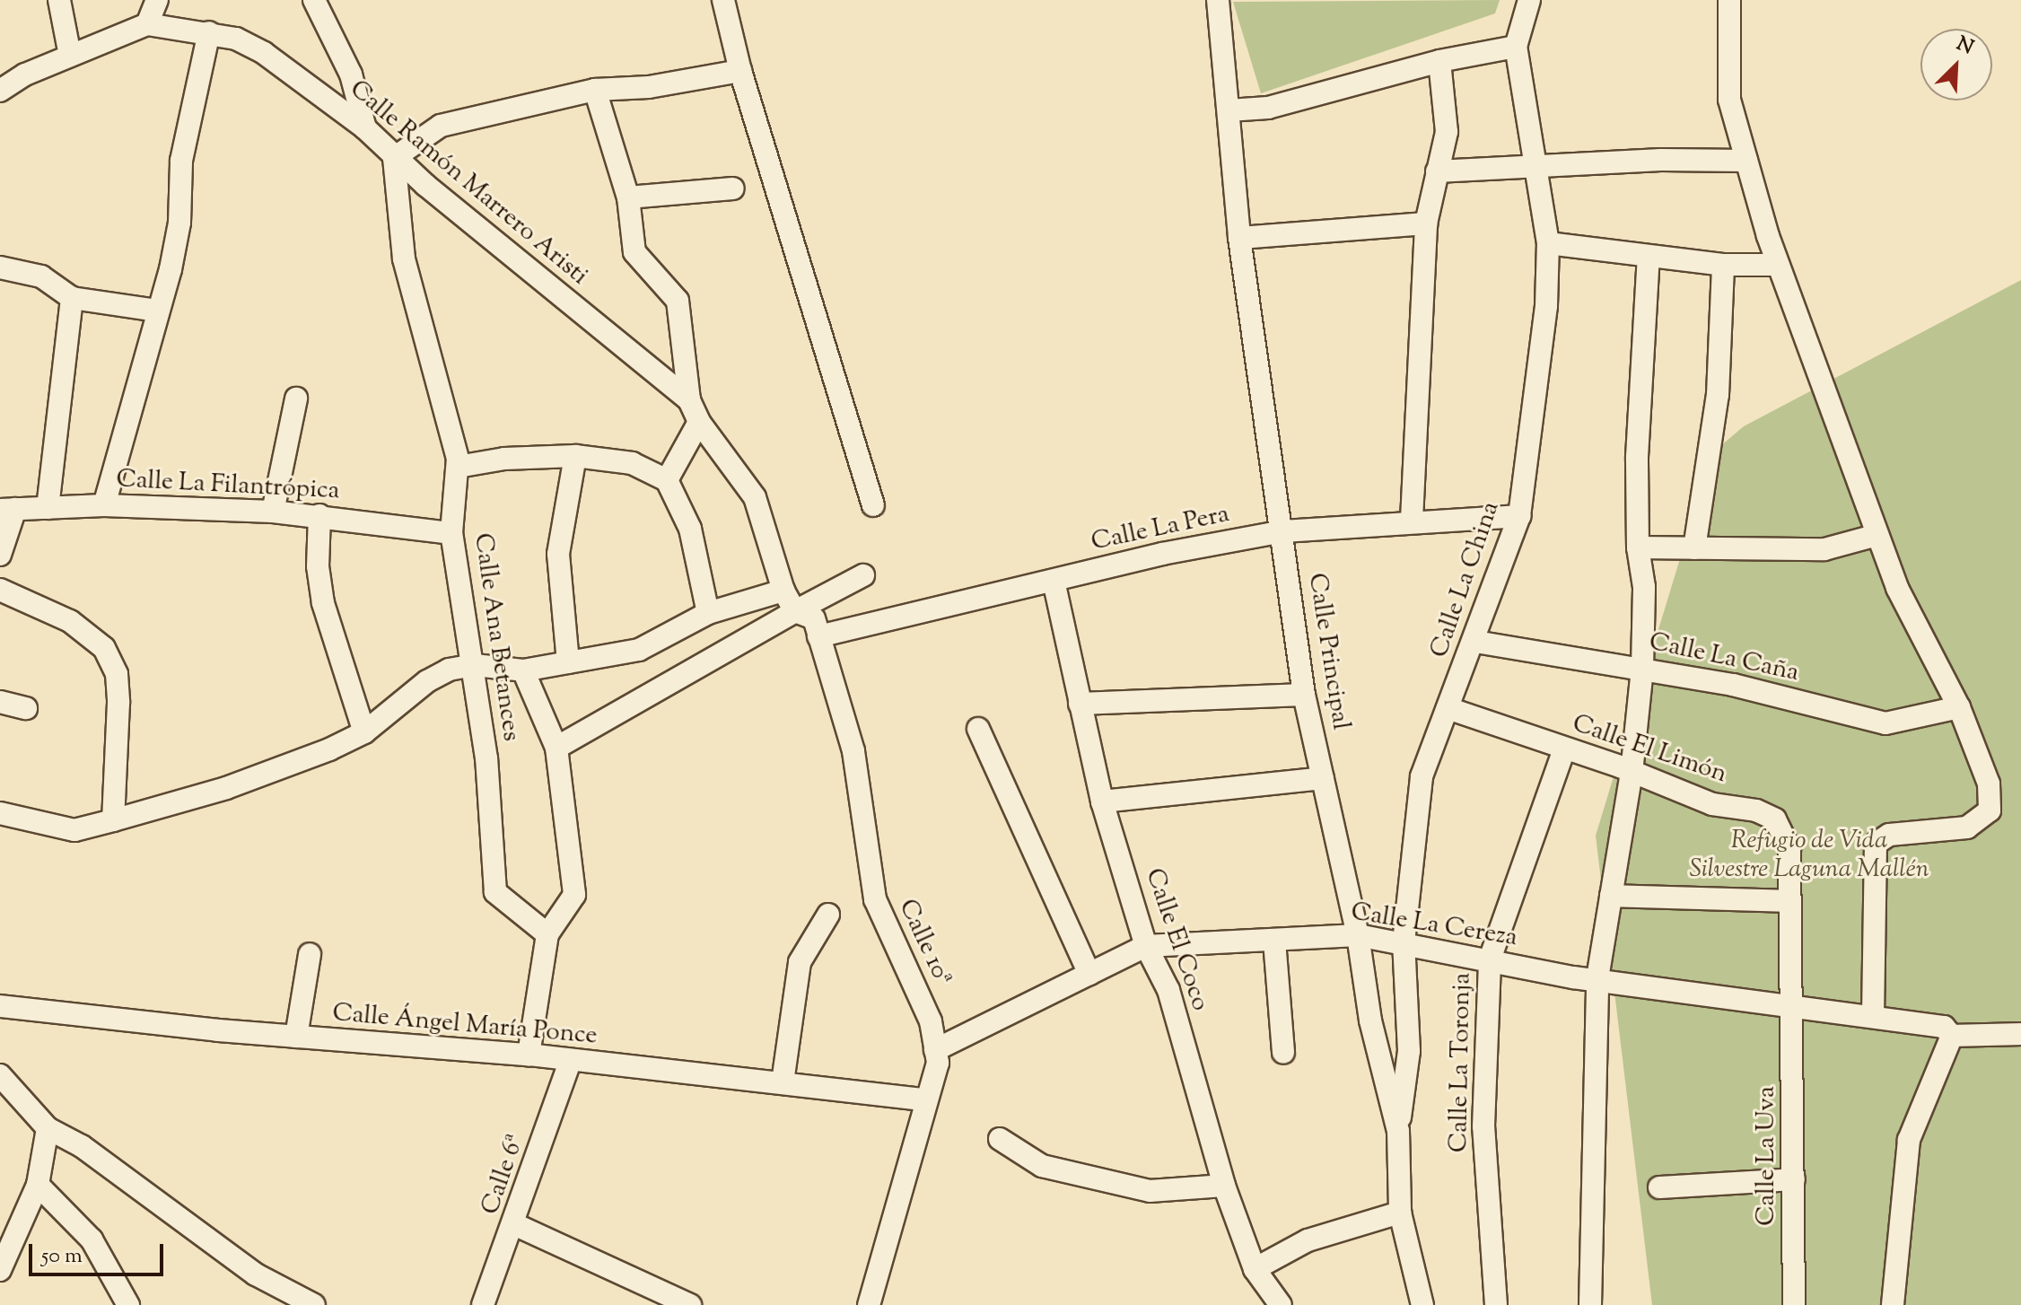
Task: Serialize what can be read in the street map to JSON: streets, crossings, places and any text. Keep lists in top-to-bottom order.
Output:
{
  "streets": {
    "street": [
      "Calle Ramón Marrero Aristi",
      "Calle La Filantrópica",
      "Calle La Pera",
      "Calle La China",
      "Calle Ana Betances",
      "Calle Principal",
      "Calle La Caña",
      "Calle El Limón",
      "Calle La Cereza",
      "Calle El Coco",
      "Calle 10ª",
      "Calle Ángel María Ponce",
      "Calle La Toronja",
      "Calle La Uva",
      "Calle 6ª"
    ]
  },
  "crossings": [
    ["Calle Ramón Marrero Aristi", "Calle Ana Betances"],
    ["Calle Ramón Marrero Aristi", "Calle 10ª"],
    ["Calle La Filantrópica", "Calle Ana Betances"],
    ["Calle La Pera", "Calle La China"],
    ["Calle La Pera", "Calle Principal"],
    ["Calle La Pera", "Calle El Coco"],
    ["Calle La Pera", "Calle 10ª"],
    ["Calle La China", "Calle Principal"],
    ["Calle La China", "Calle La Caña"],
    ["Calle La China", "Calle El Limón"],
    ["Calle La China", "Calle La Cereza"],
    ["Calle Principal", "Calle La Cereza"],
    ["Calle El Limón", "Calle La Cereza"],
    ["Calle El Limón", "Calle La Toronja"],
    ["Calle El Limón", "Calle La Uva"],
    ["Calle La Cereza", "Calle El Coco"],
    ["Calle La Cereza", "Calle 10ª"],
    ["Calle La Cereza", "Calle La Toronja"],
    ["Calle La Cereza", "Calle La Uva"],
    ["Calle 10ª", "Calle Ángel María Ponce"],
    ["Calle Ángel María Ponce", "Calle 6ª"]
  ],
  "parks": ["Refugio de Vida Silvestre Laguna Mallén"],
  "scale_bar": "50 m",
  "north": "top right"
}
